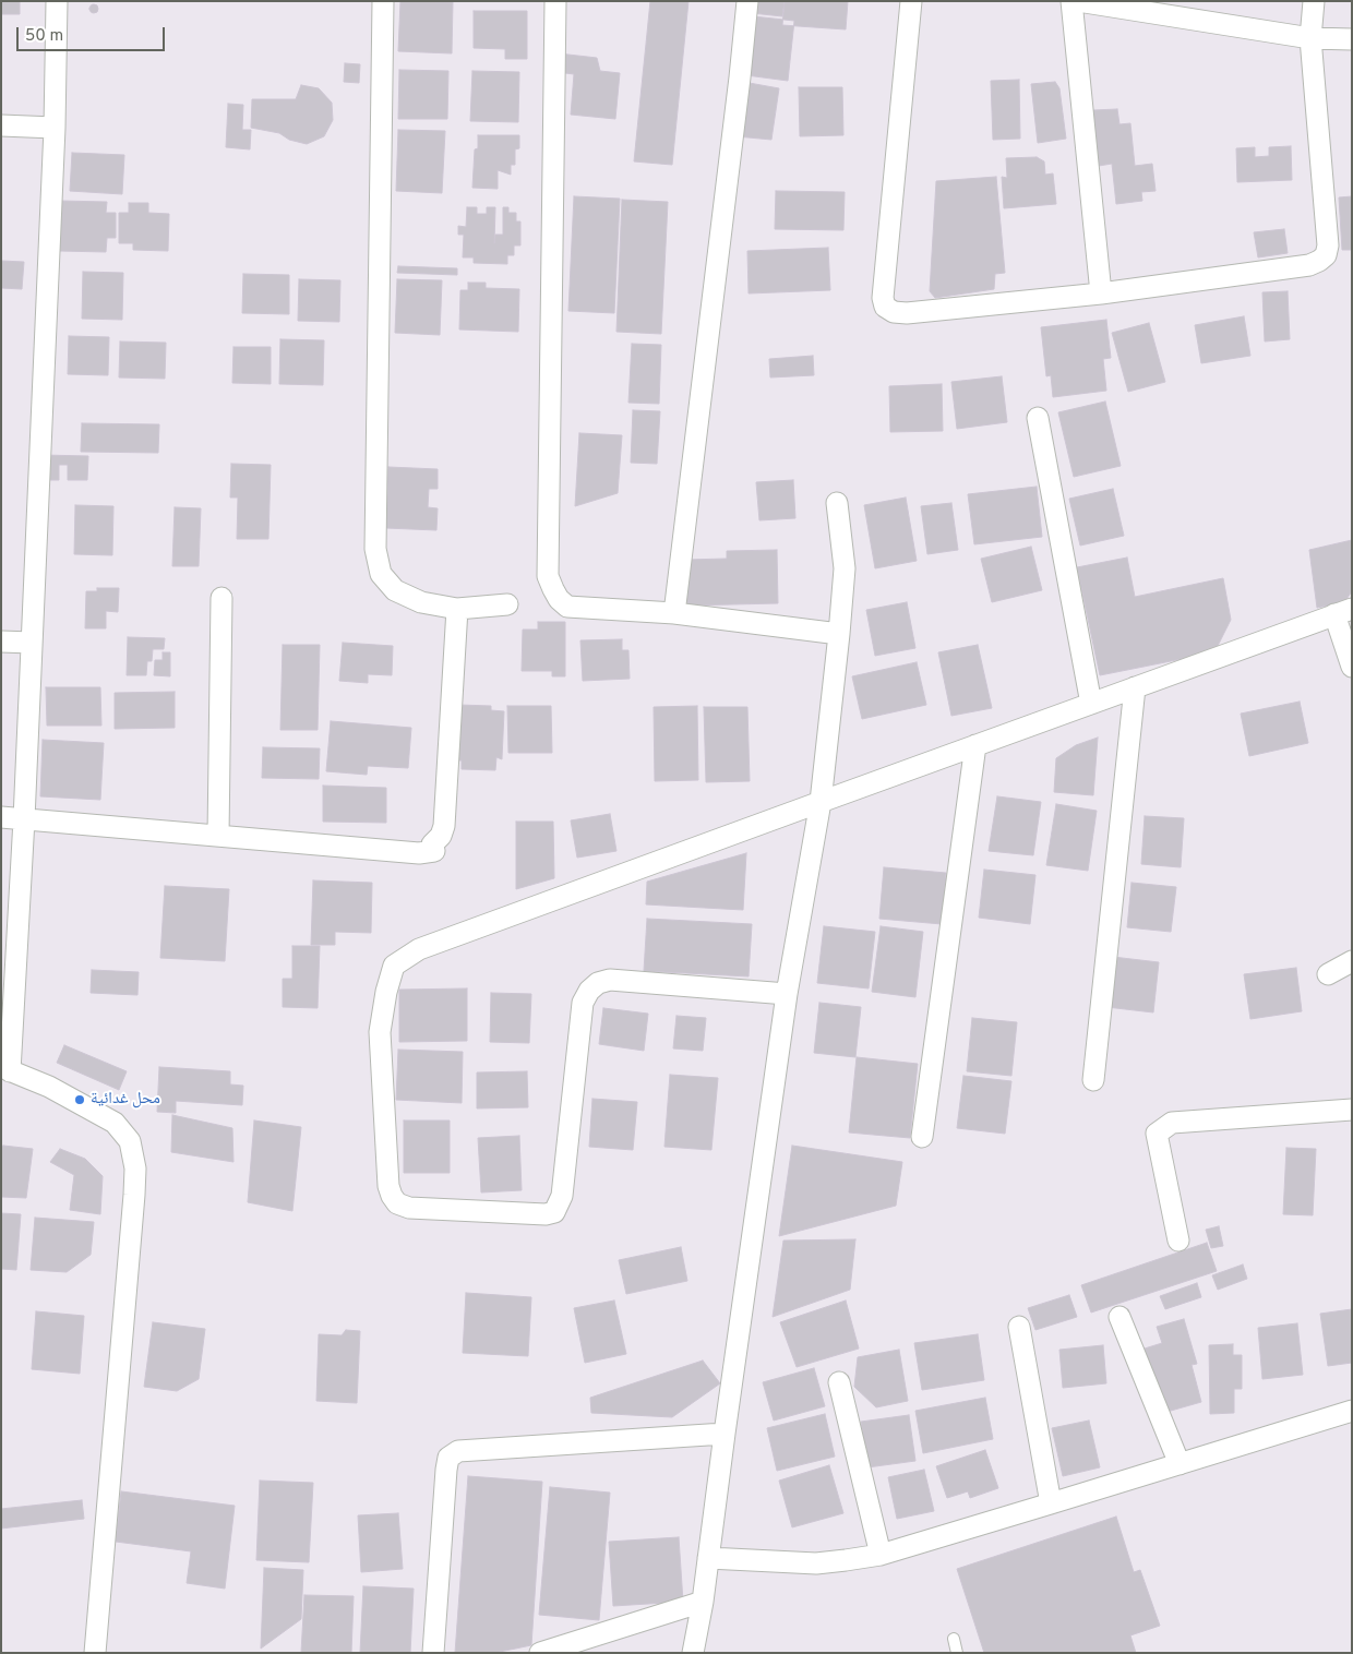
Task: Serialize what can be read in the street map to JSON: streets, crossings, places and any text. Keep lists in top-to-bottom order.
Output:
{
  "places": ["محل غدائية"],
  "scale_bar": "50 m"
}
